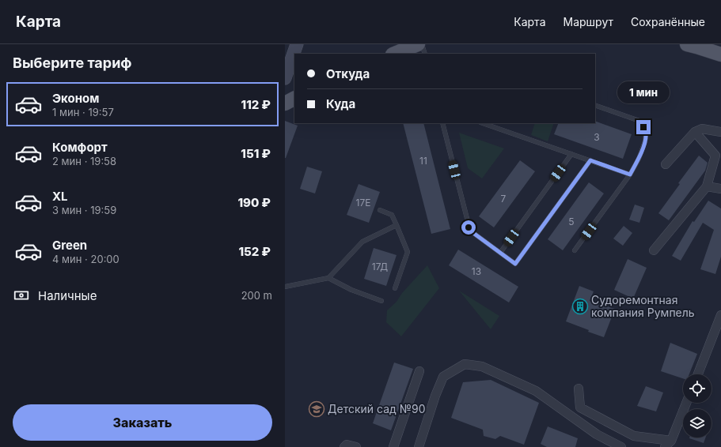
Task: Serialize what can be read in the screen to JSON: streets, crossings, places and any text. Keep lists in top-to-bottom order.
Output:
{
  "places": {
    "building": ["Судоремонтная компания Румпель"],
    "school or university": ["Детский сад №90"]
  },
  "house_numbers": [
    "3",
    "11",
    "7",
    "17Е",
    "5",
    "17Д",
    "13"
  ],
  "page": {
    "header": "Карта",
    "nav": ["Карта", "Маршрут", "Сохранённые"],
    "heading": "Выберите тариф",
    "banner": ["Откуда", "Куда"],
    "bubble": "1 мин",
    "list": [
      {
        "name": "Эконом",
        "note": "1 мин · 19:57",
        "value": "112 ₽"
      },
      {
        "name": "Комфорт",
        "note": "2 мин · 19:58",
        "value": "151 ₽"
      },
      {
        "name": "XL",
        "note": "3 мин · 19:59",
        "value": "190 ₽"
      },
      {
        "name": "Green",
        "note": "4 мин · 20:00",
        "value": "152 ₽"
      }
    ],
    "pay": ["Наличные", "200 m"],
    "buttons": "Заказать"
  }
}
